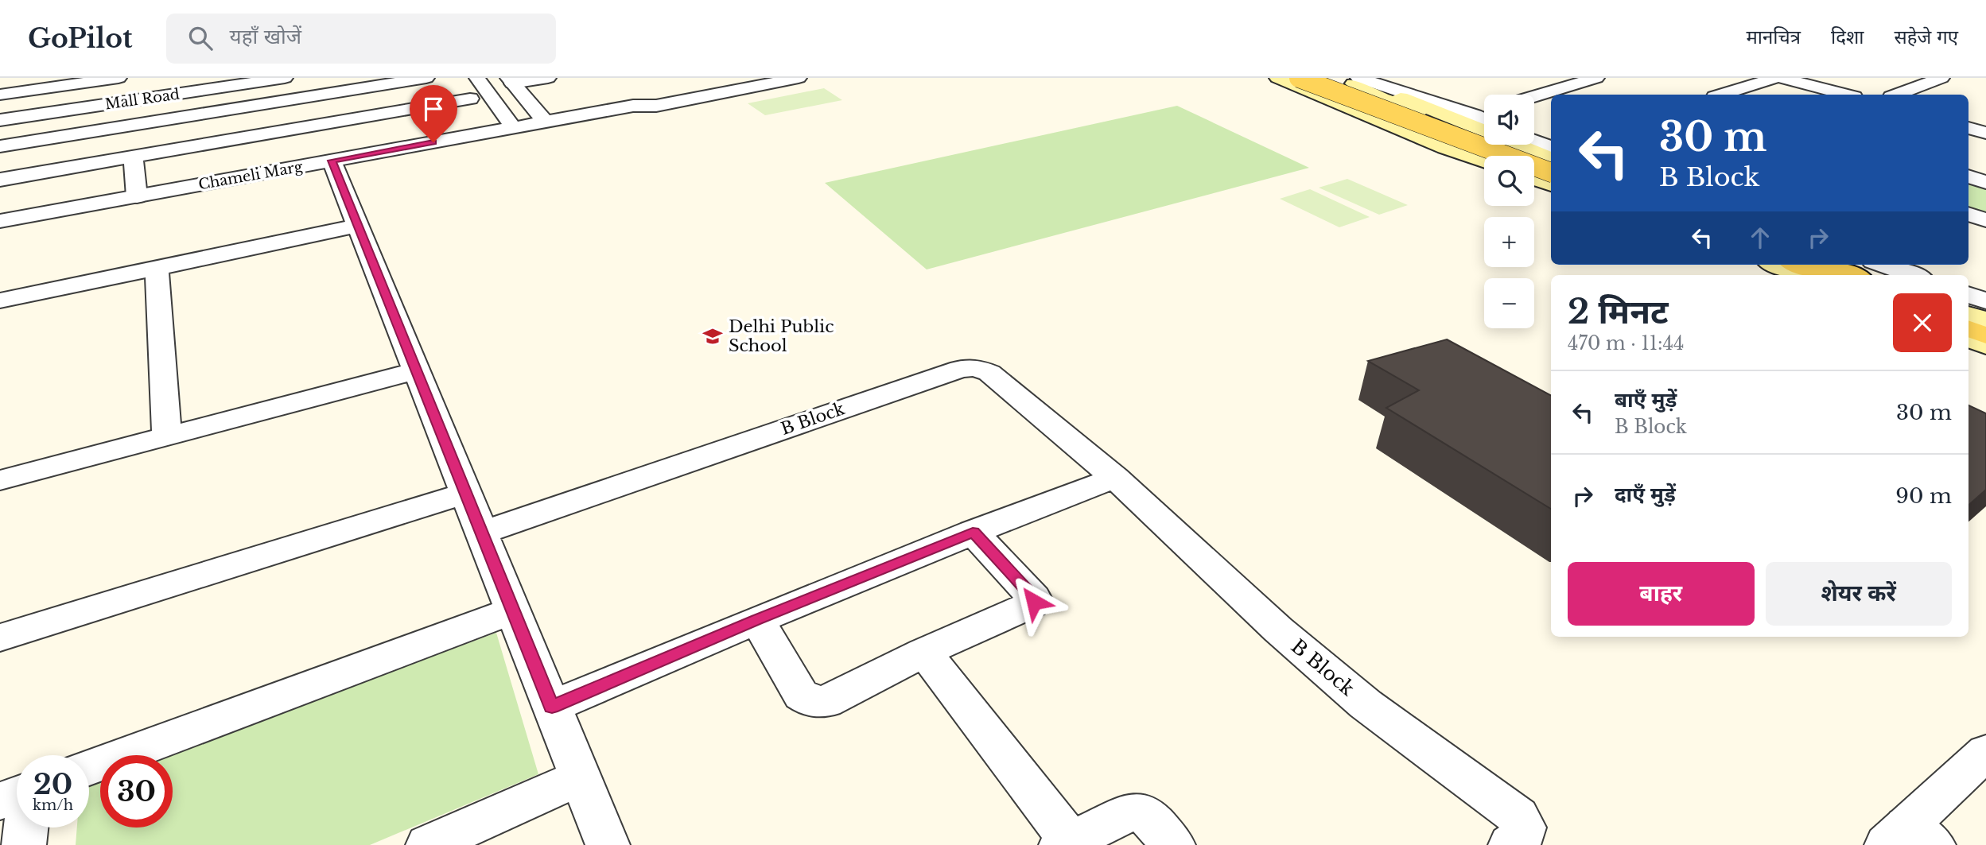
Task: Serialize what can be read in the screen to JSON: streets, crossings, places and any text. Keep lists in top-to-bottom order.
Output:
{
  "streets": {
    "street": ["Mall Road", "Chameli Marg", "B Block"]
  },
  "places": {
    "school or university": ["Delhi Public School"]
  },
  "page": {
    "header": "GoPilot",
    "search": "यहाँ खोजें",
    "nav": ["मानचित्र", "दिशा", "सहेजे गए"],
    "map_buttons": ["+", "−"],
    "turn": ["30 m", "B Block"],
    "heading": ["2 मिनट", "470 m · 11:44"],
    "list": [
      {
        "name": "बाएँ मुड़ें",
        "note": "B Block",
        "value": "30 m"
      },
      {
        "name": "दाएँ मुड़ें",
        "value": "90 m"
      }
    ],
    "buttons": ["बाहर", "शेयर करें"],
    "speed": "20 km/h",
    "limit": "30"
  }
}
